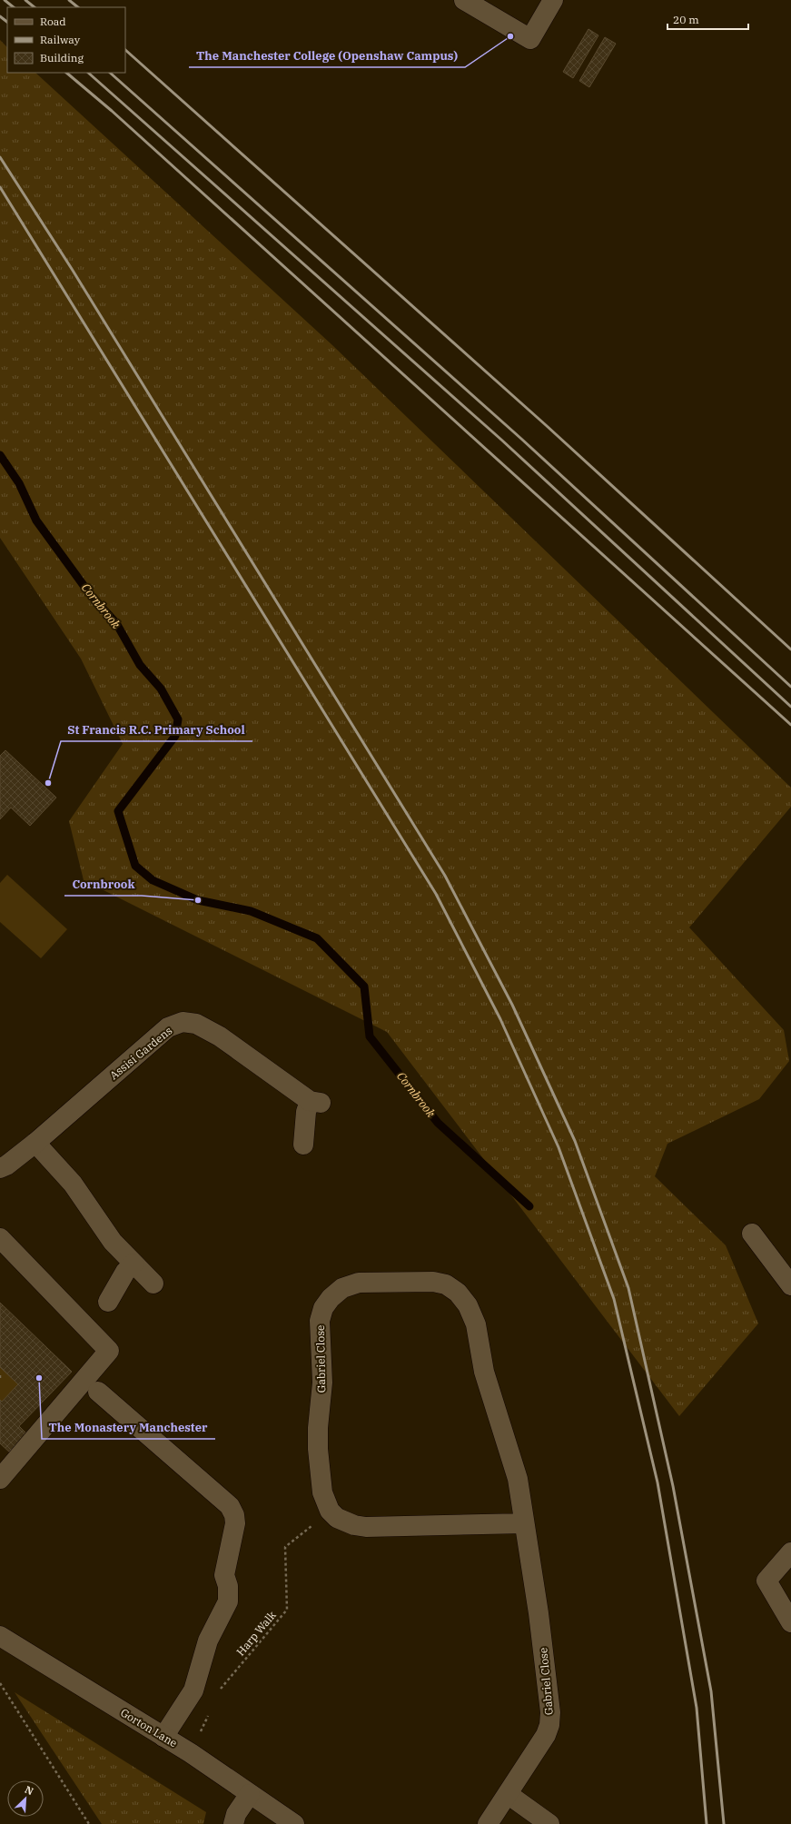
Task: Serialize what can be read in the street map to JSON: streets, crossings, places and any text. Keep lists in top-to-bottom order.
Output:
{
  "streets": {
    "street": ["Assisi Gardens", "Gabriel Close", "Gorton Lane"],
    "path": ["Harp Walk"]
  },
  "crossings": [
    ["Gabriel Close", "Harp Walk"]
  ],
  "water": ["Cornbrook"],
  "places": [
    "The Manchester College (Openshaw Campus)",
    "St Francis R.C. Primary School",
    "Cornbrook",
    "The Monastery Manchester"
  ],
  "legend": ["Road", "Railway", "Building"],
  "scale_bar": "20 m",
  "north": "top right"
}
